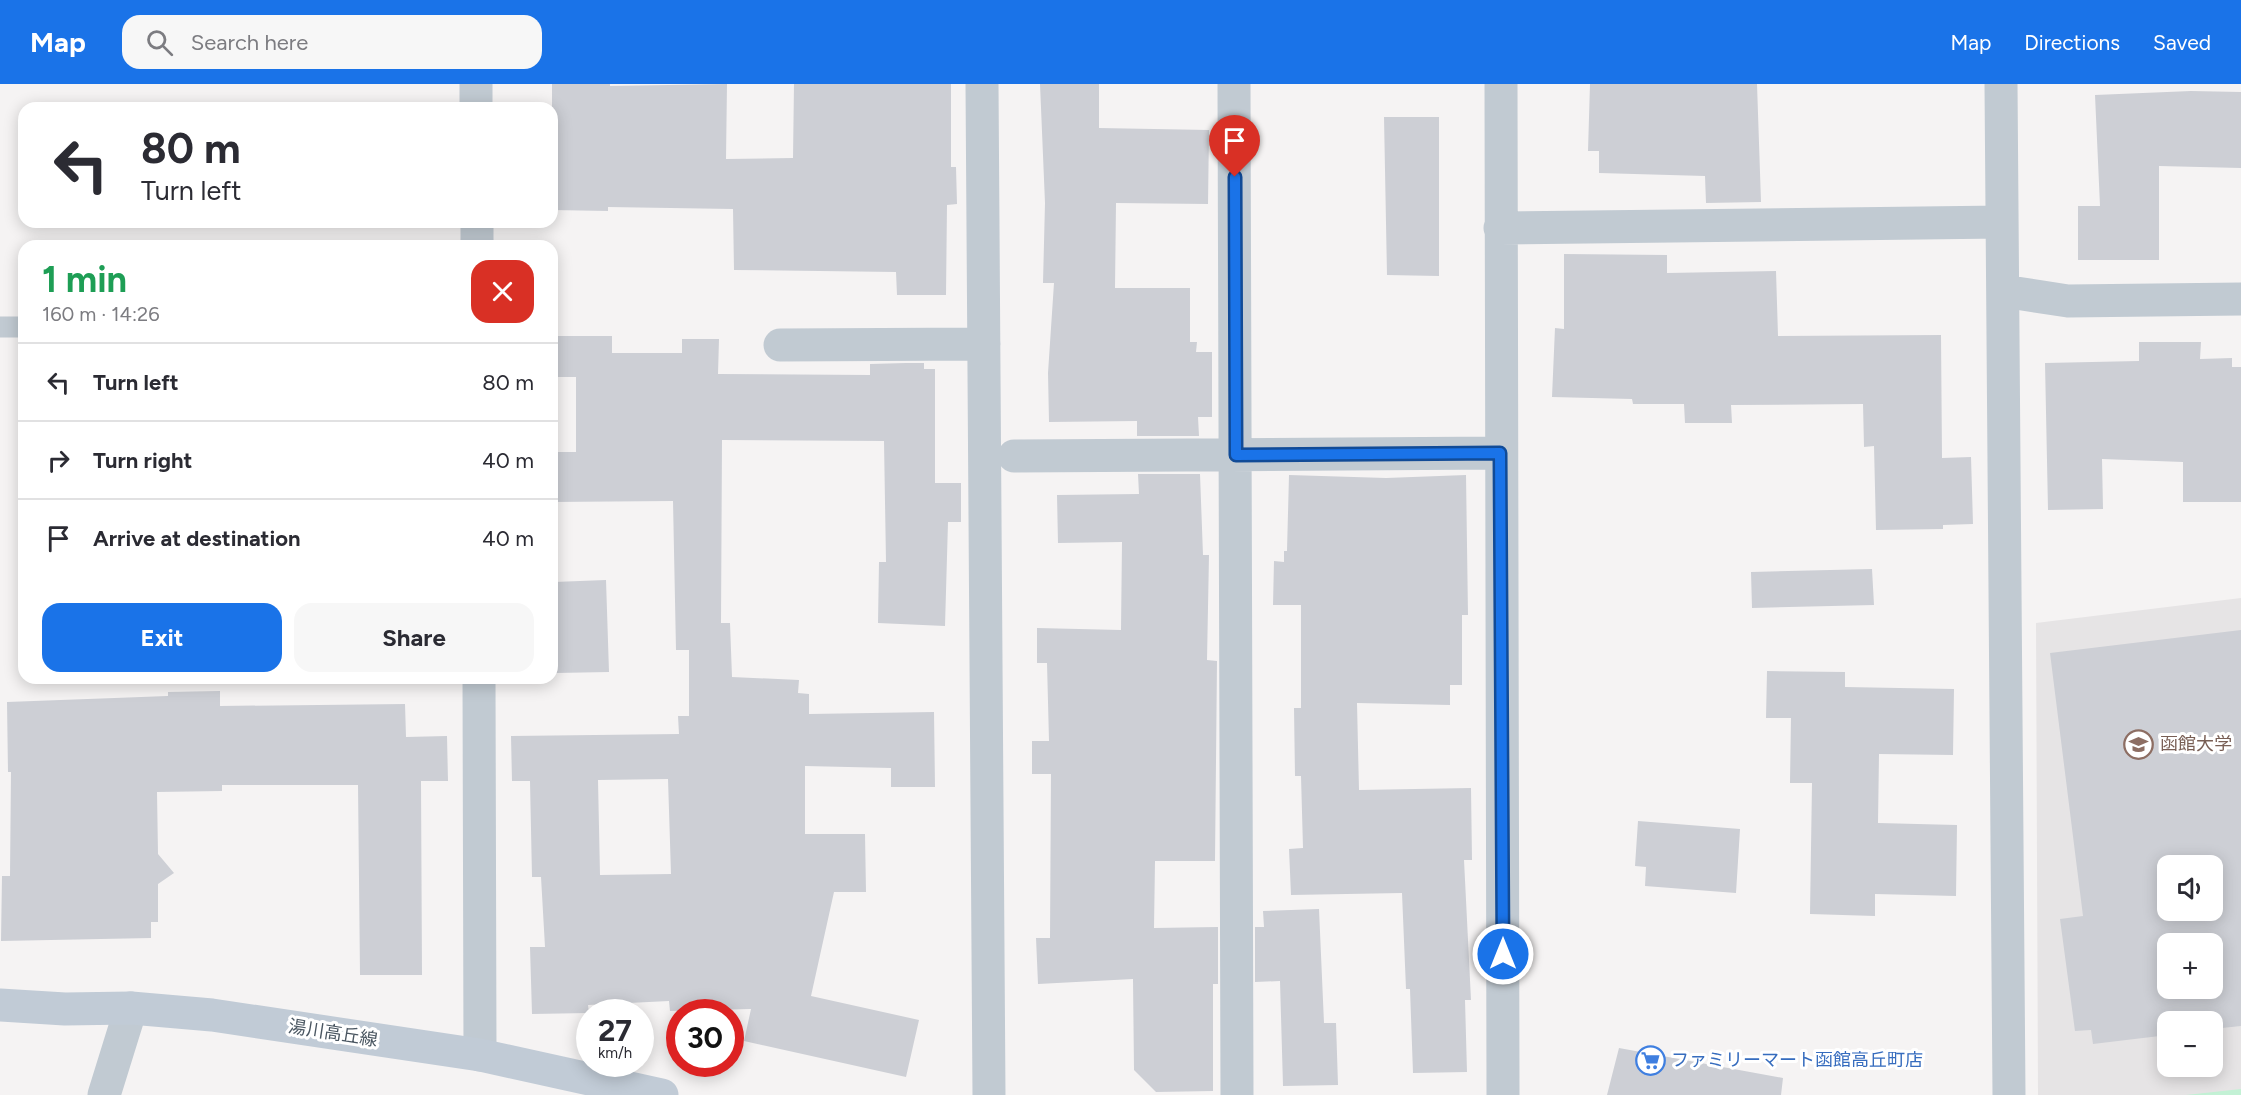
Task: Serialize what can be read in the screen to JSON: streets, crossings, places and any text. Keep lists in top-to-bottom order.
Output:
{
  "streets": {
    "street": ["湯川高丘線"]
  },
  "places": {
    "school or university": ["函館大学"],
    "supermarket": ["ファミリーマート函館高丘町店"]
  },
  "page": {
    "header": "Map",
    "search": "Search here",
    "nav": ["Map", "Directions", "Saved"],
    "turn": ["80 m", "Turn left"],
    "heading": ["1 min", "160 m · 14:26"],
    "list": [
      {
        "name": "Turn left",
        "value": "80 m"
      },
      {
        "name": "Turn right",
        "value": "40 m"
      },
      {
        "name": "Arrive at destination",
        "value": "40 m"
      }
    ],
    "buttons": ["Exit", "Share"],
    "map_buttons": ["+", "−"],
    "speed": "27 km/h",
    "limit": "30"
  }
}
